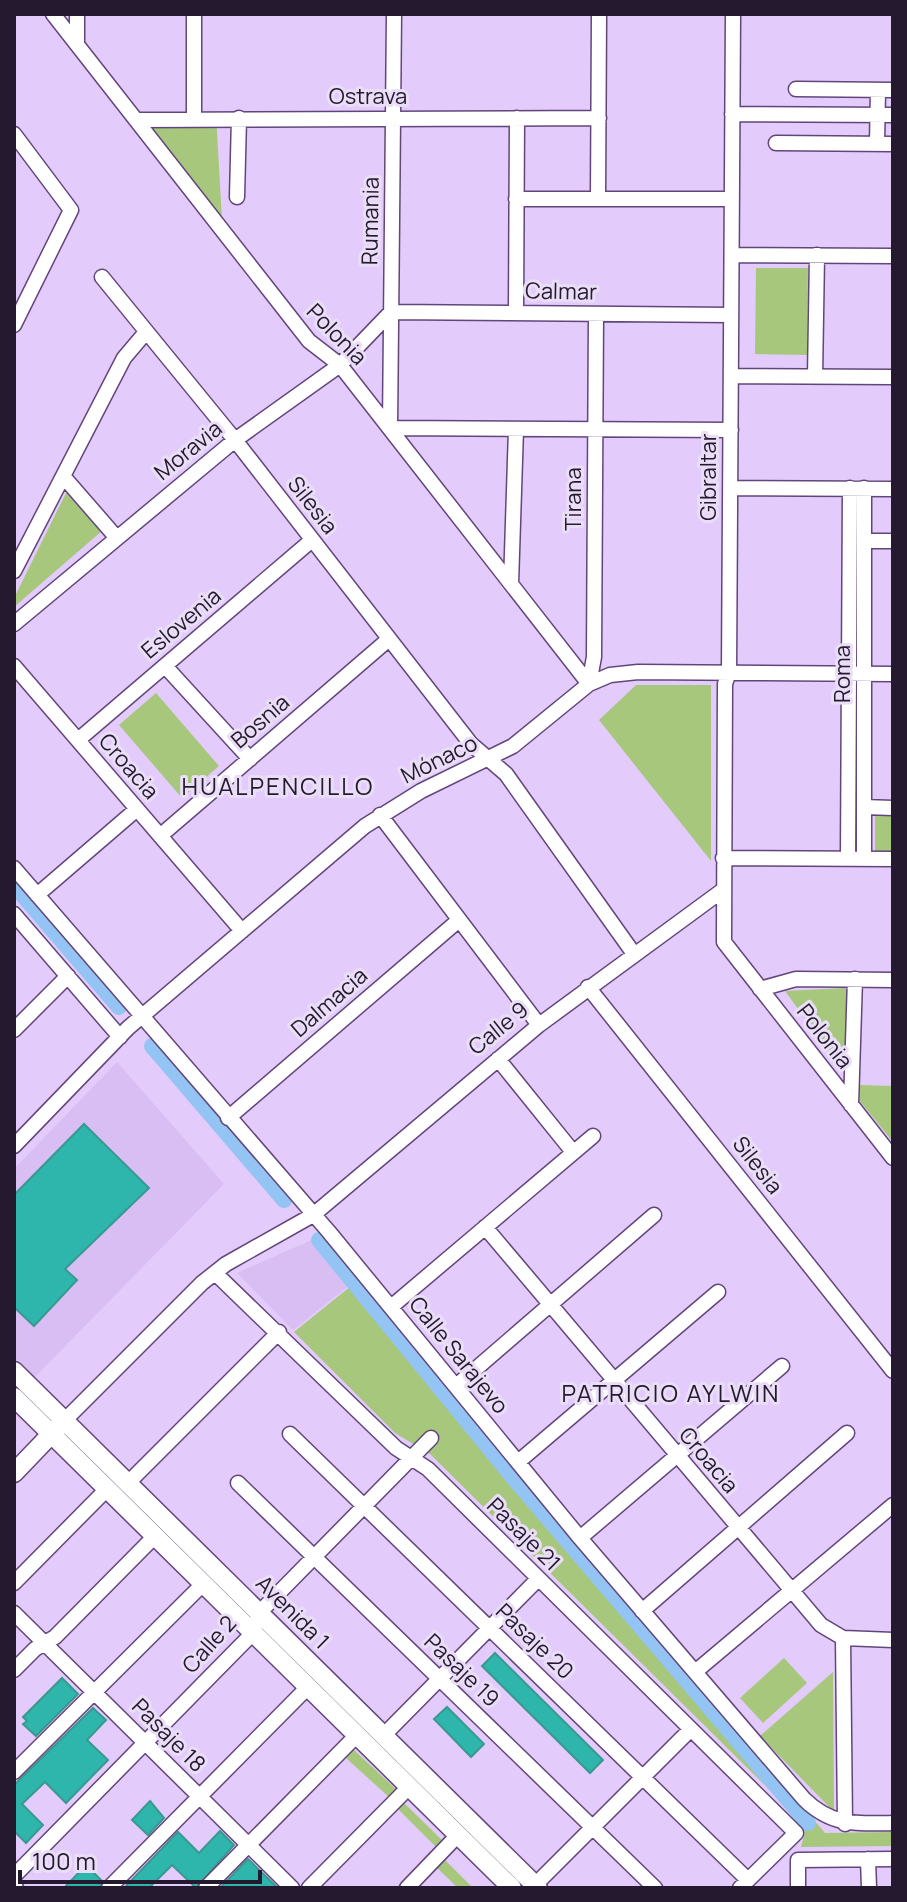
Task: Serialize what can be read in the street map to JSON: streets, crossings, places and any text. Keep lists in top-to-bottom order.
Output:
{
  "streets": {
    "street": [
      "Ostrava",
      "Rumania",
      "Calmar",
      "Polonia",
      "Moravia",
      "Gibraltar",
      "Tirana",
      "Silesia",
      "Eslovenia",
      "Roma",
      "Bosnia",
      "Mónaco",
      "Croacia",
      "Dalmacia",
      "Calle 9",
      "Calle Sarajevo",
      "Pasaje 21",
      "Avenida 1",
      "Pasaje 20",
      "Calle 2",
      "Pasaje 19",
      "Pasaje 18"
    ]
  },
  "crossings": [
    ["Ostrava", "Rumania"],
    ["Ostrava", "Polonia"],
    ["Rumania", "Calmar"],
    ["Rumania", "Polonia"],
    ["Rumania", "Moravia"],
    ["Calmar", "Moravia"],
    ["Calmar", "Gibraltar"],
    ["Calmar", "Tirana"],
    ["Polonia", "Moravia"],
    ["Polonia", "Gibraltar"],
    ["Polonia", "Tirana"],
    ["Polonia", "Mónaco"],
    ["Moravia", "Silesia"],
    ["Gibraltar", "Mónaco"],
    ["Gibraltar", "Calle 9"],
    ["Tirana", "Mónaco"],
    ["Silesia", "Eslovenia"],
    ["Silesia", "Bosnia"],
    ["Silesia", "Mónaco"],
    ["Silesia", "Calle 9"],
    ["Eslovenia", "Croacia"],
    ["Roma", "Mónaco"],
    ["Bosnia", "Croacia"],
    ["Mónaco", "Croacia"],
    ["Mónaco", "Calle Sarajevo"],
    ["Dalmacia", "Calle Sarajevo"],
    ["Calle 9", "Calle Sarajevo"],
    ["Calle 9", "Pasaje 21"],
    ["Pasaje 21", "Calle 2"],
    ["Avenida 1", "Calle 2"],
    ["Pasaje 20", "Calle 2"],
    ["Calle 2", "Pasaje 19"],
    ["Calle 2", "Pasaje 18"]
  ],
  "districts": ["HUALPENCILLO", "PATRICIO AYLWIN"],
  "scale_bar": "100 m"
}
